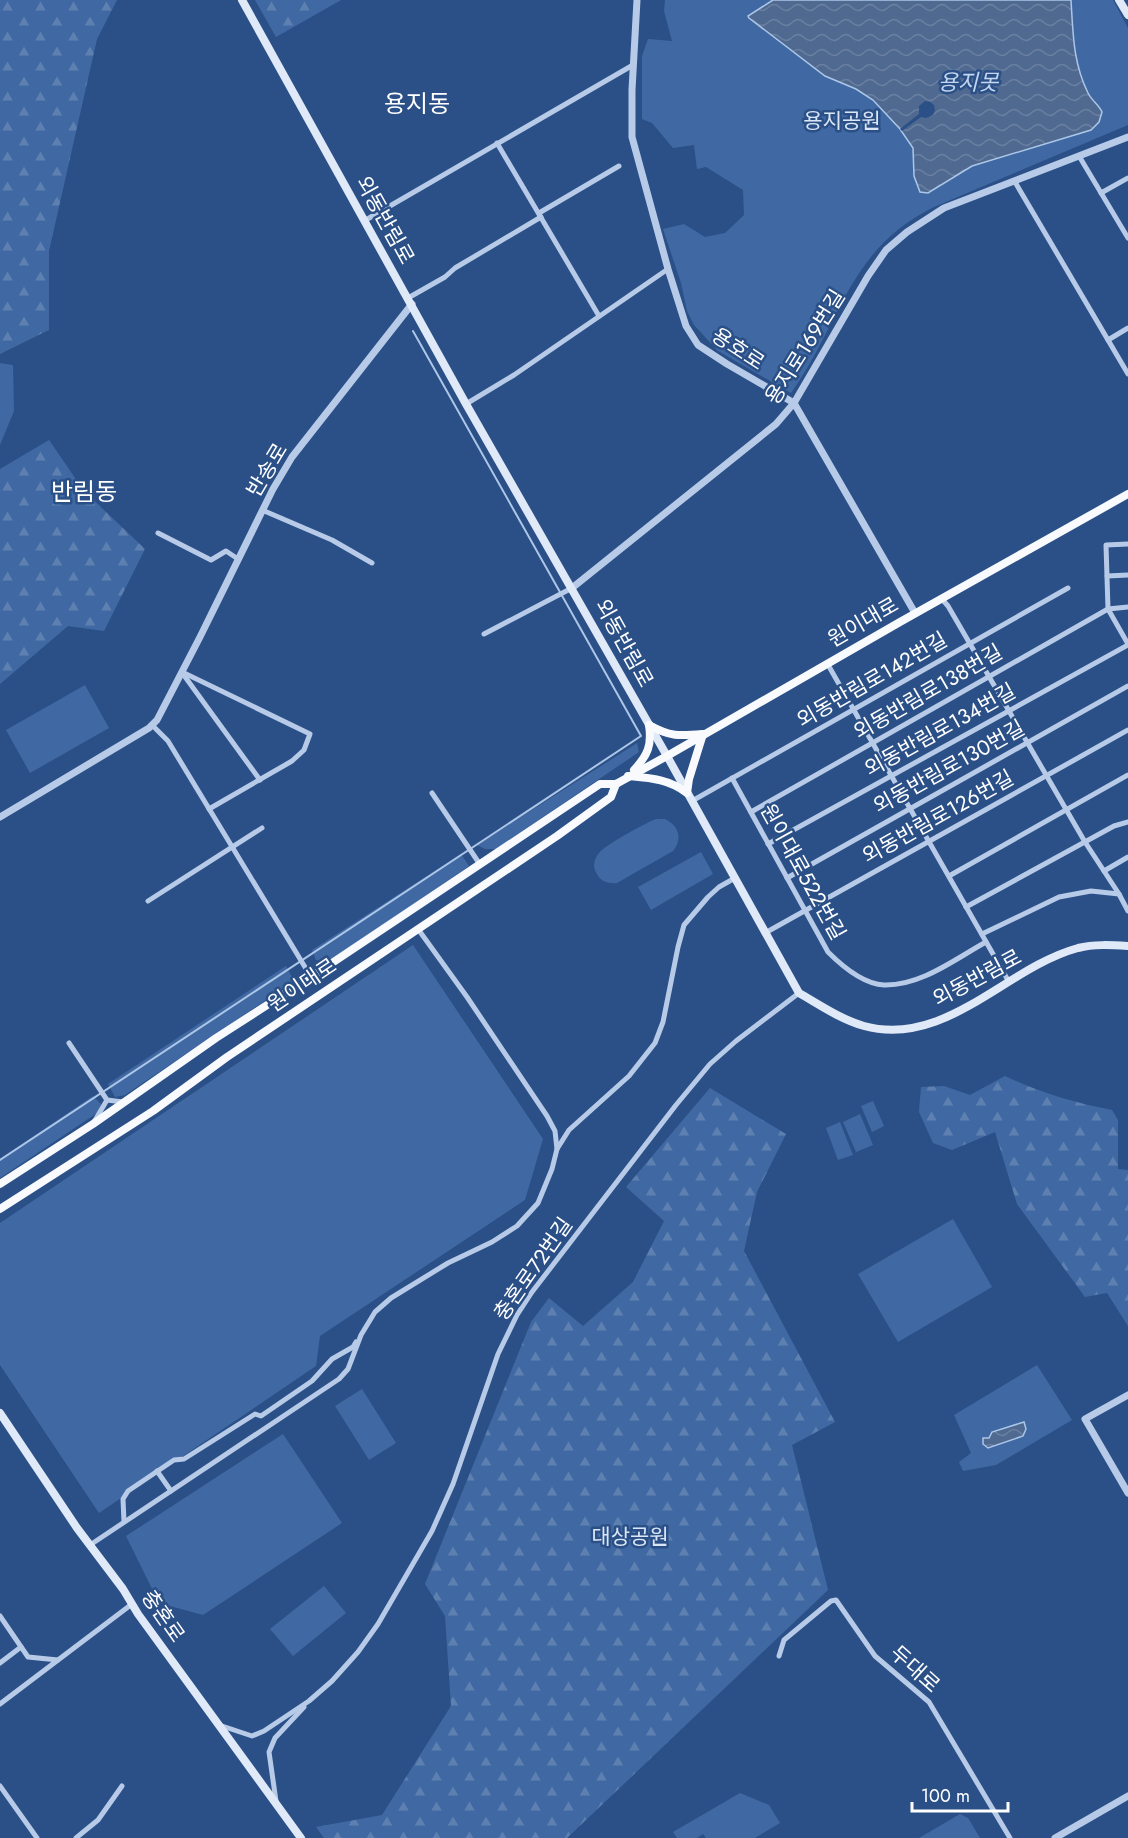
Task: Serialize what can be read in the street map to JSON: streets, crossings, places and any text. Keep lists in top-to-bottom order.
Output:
{
  "streets": {
    "main road": ["외동반림로", "원이대로", "충혼로"],
    "street": [
      "용지로169번길",
      "용호로",
      "반송로",
      "외동반림로142번길",
      "외동반림로138번길",
      "외동반림로134번길",
      "외동반림로130번길",
      "외동반림로126번길",
      "원이대로522번길",
      "충혼로72번길",
      "두대로"
    ]
  },
  "crossings": [
    ["외동반림로", "용지로169번길"],
    ["외동반림로", "반송로"],
    ["외동반림로", "원이대로"],
    ["외동반림로", "외동반림로142번길"],
    ["외동반림로", "외동반림로126번길"],
    ["외동반림로", "충혼로72번길"],
    ["용지로169번길", "용호로"],
    ["용호로", "원이대로"],
    ["외동반림로142번길", "원이대로522번길"],
    ["외동반림로138번길", "원이대로522번길"],
    ["외동반림로134번길", "원이대로522번길"],
    ["외동반림로130번길", "원이대로522번길"],
    ["외동반림로126번길", "원이대로522번길"],
    ["충혼로72번길", "충혼로"]
  ],
  "districts": ["용지동", "반림동"],
  "water": ["용지못"],
  "parks": ["용지공원", "대상공원"],
  "scale_bar": "100 m"
}
